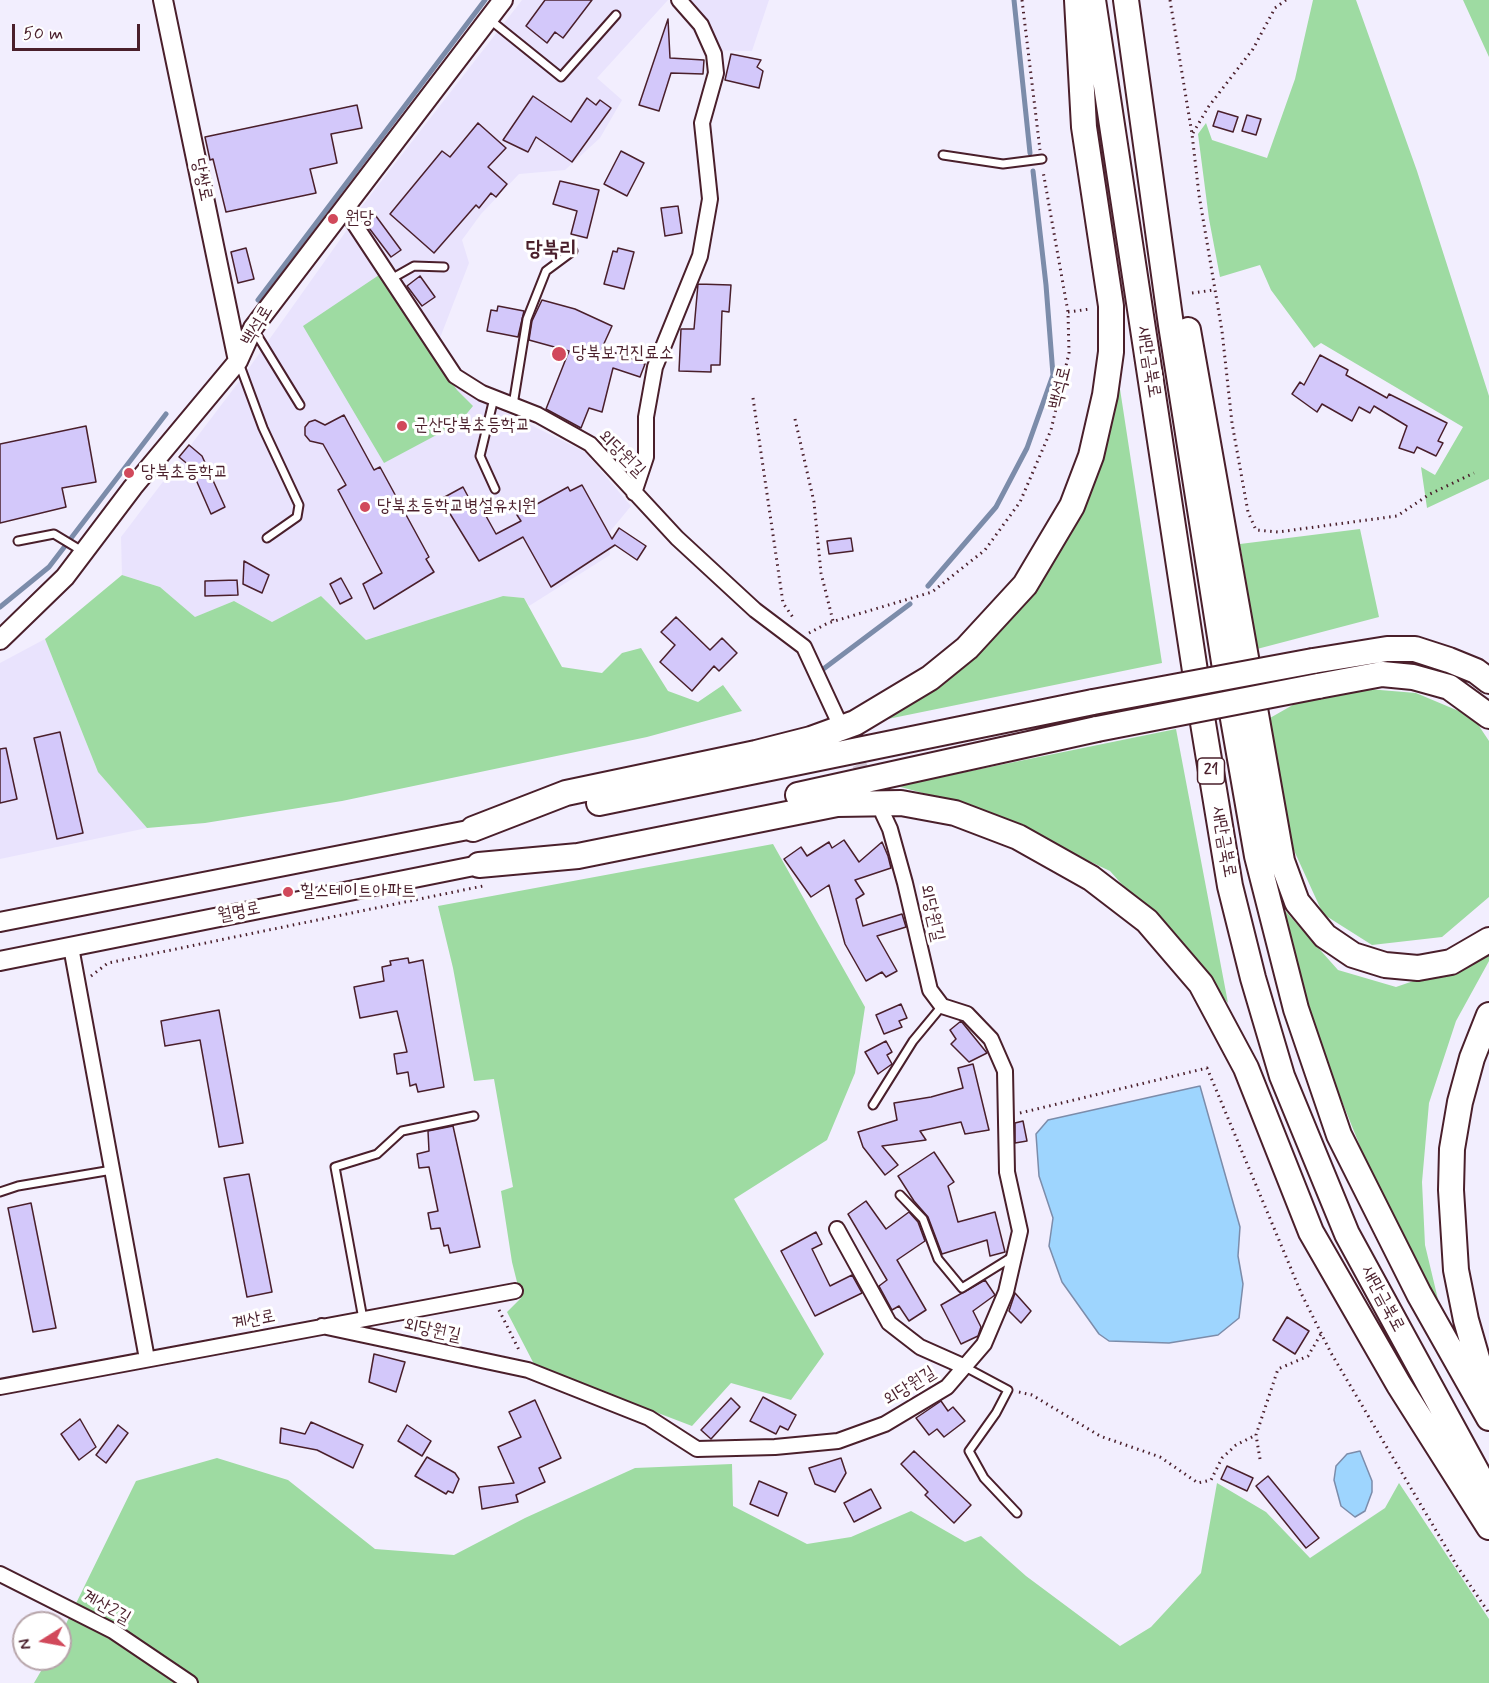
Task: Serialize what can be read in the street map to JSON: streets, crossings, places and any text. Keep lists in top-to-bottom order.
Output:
{
  "streets": {
    "highway": ["새만금북로", "21"],
    "street": [
      "당쌍로",
      "백석로",
      "외당원길",
      "월명로",
      "계산로",
      "계산2길"
    ]
  },
  "crossings": [
    ["당쌍로", "백석로"],
    ["백석로", "외당원길"],
    ["외당원길", "계산로"]
  ],
  "districts": ["당북리"],
  "places": [
    "원당",
    "당북보건진료소",
    "군산당북초등학교",
    "당북초등학교",
    "당북초등학교병설유치원",
    "힐스테이트아파트"
  ],
  "scale_bar": "50 m",
  "north": "left"
}
